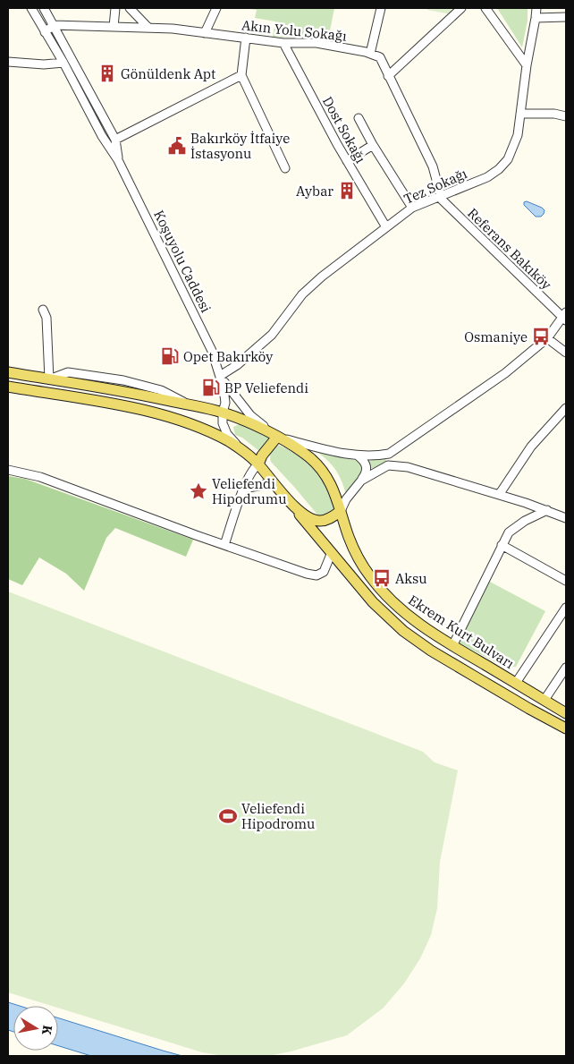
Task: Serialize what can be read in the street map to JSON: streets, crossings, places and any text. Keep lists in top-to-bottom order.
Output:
{
  "streets": {
    "main road": ["Ekrem Kurt Bulvarı"],
    "street": [
      "Akın Yolu Sokağı",
      "Dost Sokağı",
      "Tez Sokağı",
      "Referans Bakıköy",
      "Koşuyolu Caddesi"
    ]
  },
  "crossings": [
    ["Akın Yolu Sokağı", "Dost Sokağı"],
    ["Akın Yolu Sokağı", "Koşuyolu Caddesi"],
    ["Dost Sokağı", "Tez Sokağı"],
    ["Tez Sokağı", "Referans Bakıköy"],
    ["Tez Sokağı", "Koşuyolu Caddesi"]
  ],
  "places": {
    "building": ["Gönüldenk Apt", "Aybar"],
    "public building": ["Bakırköy İtfaiye İstasyonu"],
    "bus stop": ["Osmaniye", "Aksu"],
    "fuel station": ["Opet Bakırköy", "BP Veliefendi"],
    "place": ["Veliefendi Hipodrumu"],
    "sports": ["Veliefendi Hipodromu"]
  },
  "north": "right"
}
